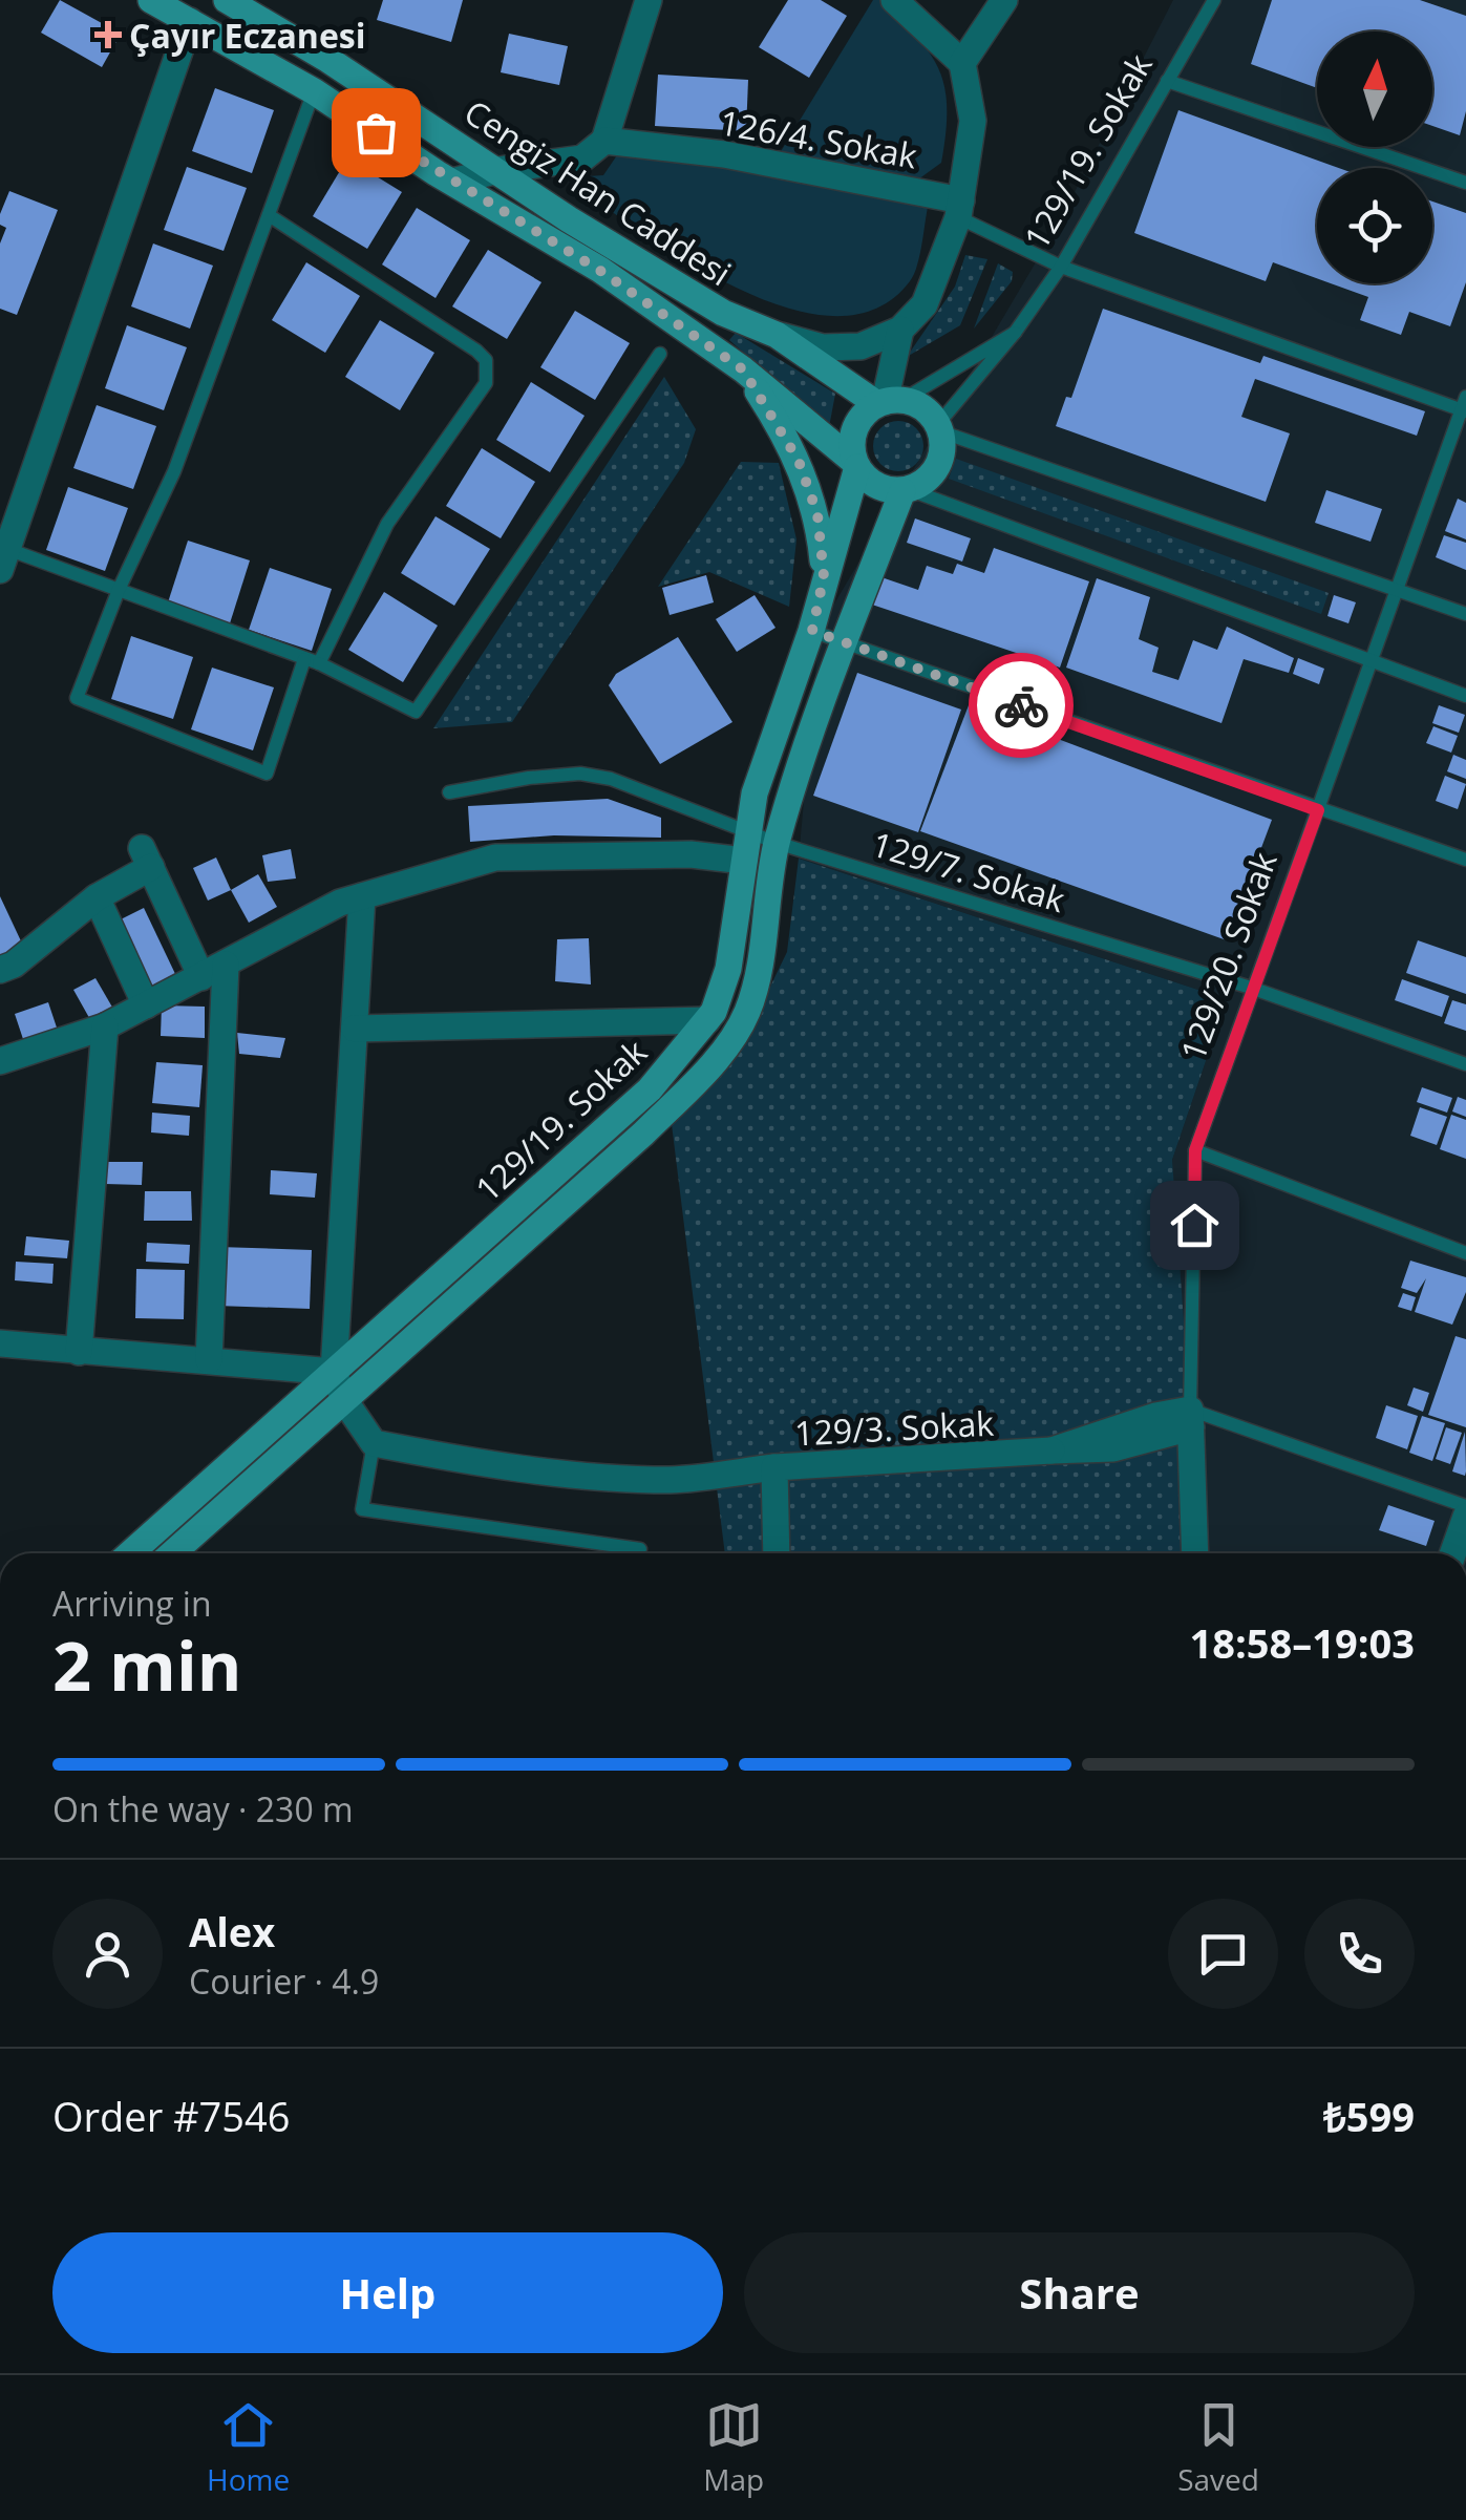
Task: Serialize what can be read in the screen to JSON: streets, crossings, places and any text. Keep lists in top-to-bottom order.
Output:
{
  "streets": {
    "main road": ["129/19. Sokak", "Cengiz Han Caddesi"],
    "street": ["126/4. Sokak", "129/20. Sokak", "129/3. Sokak"],
    "lane": ["129/7. Sokak"]
  },
  "crossings": [
    ["129/19. Sokak", "Cengiz Han Caddesi"],
    ["129/19. Sokak", "129/7. Sokak"],
    ["129/7. Sokak", "129/20. Sokak"],
    ["129/20. Sokak", "129/3. Sokak"]
  ],
  "places": {
    "health": ["Çayır Eczanesi"]
  },
  "north": "top",
  "page": {
    "heading": ["2 min", "Arriving in", "18:58–19:03"],
    "panel": [
      "Alex",
      "Courier · 4.9",
      "Order #7546",
      "₺599"
    ],
    "bar": "On the way · 230 m",
    "buttons": ["Help", "Share"],
    "tabs": ["Home", "Map", "Saved"]
  }
}
